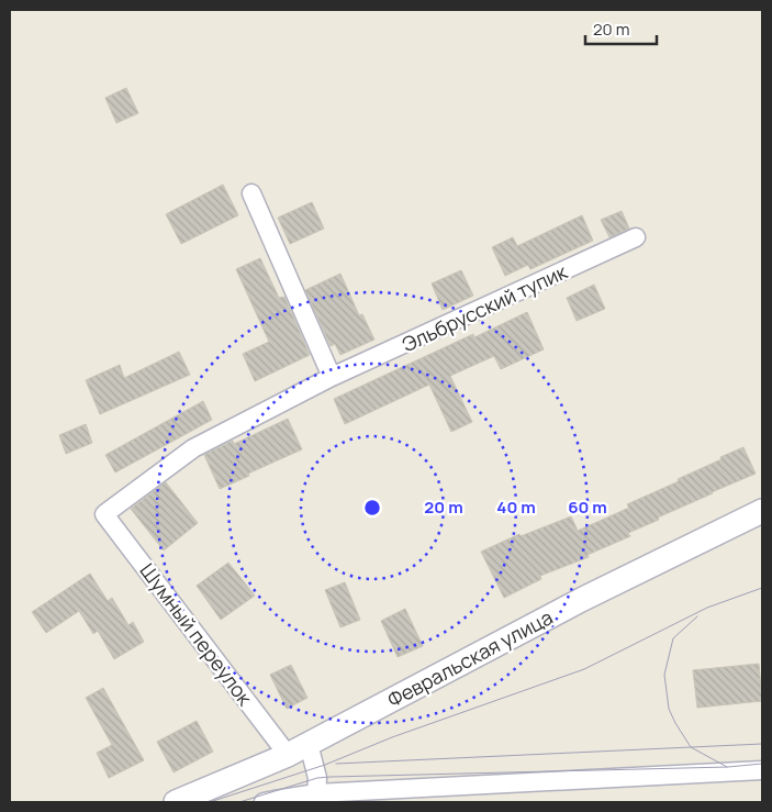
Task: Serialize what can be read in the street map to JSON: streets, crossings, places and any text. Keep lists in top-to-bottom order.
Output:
{
  "streets": {
    "street": ["Эльбрусский тупик", "Шумный переулок", "Февральская улица"]
  },
  "crossings": [
    ["Эльбрусский тупик", "Шумный переулок"],
    ["Шумный переулок", "Февральская улица"]
  ],
  "scale_bar": "20 m",
  "rings": ["20 m", "40 m", "60 m"]
}
